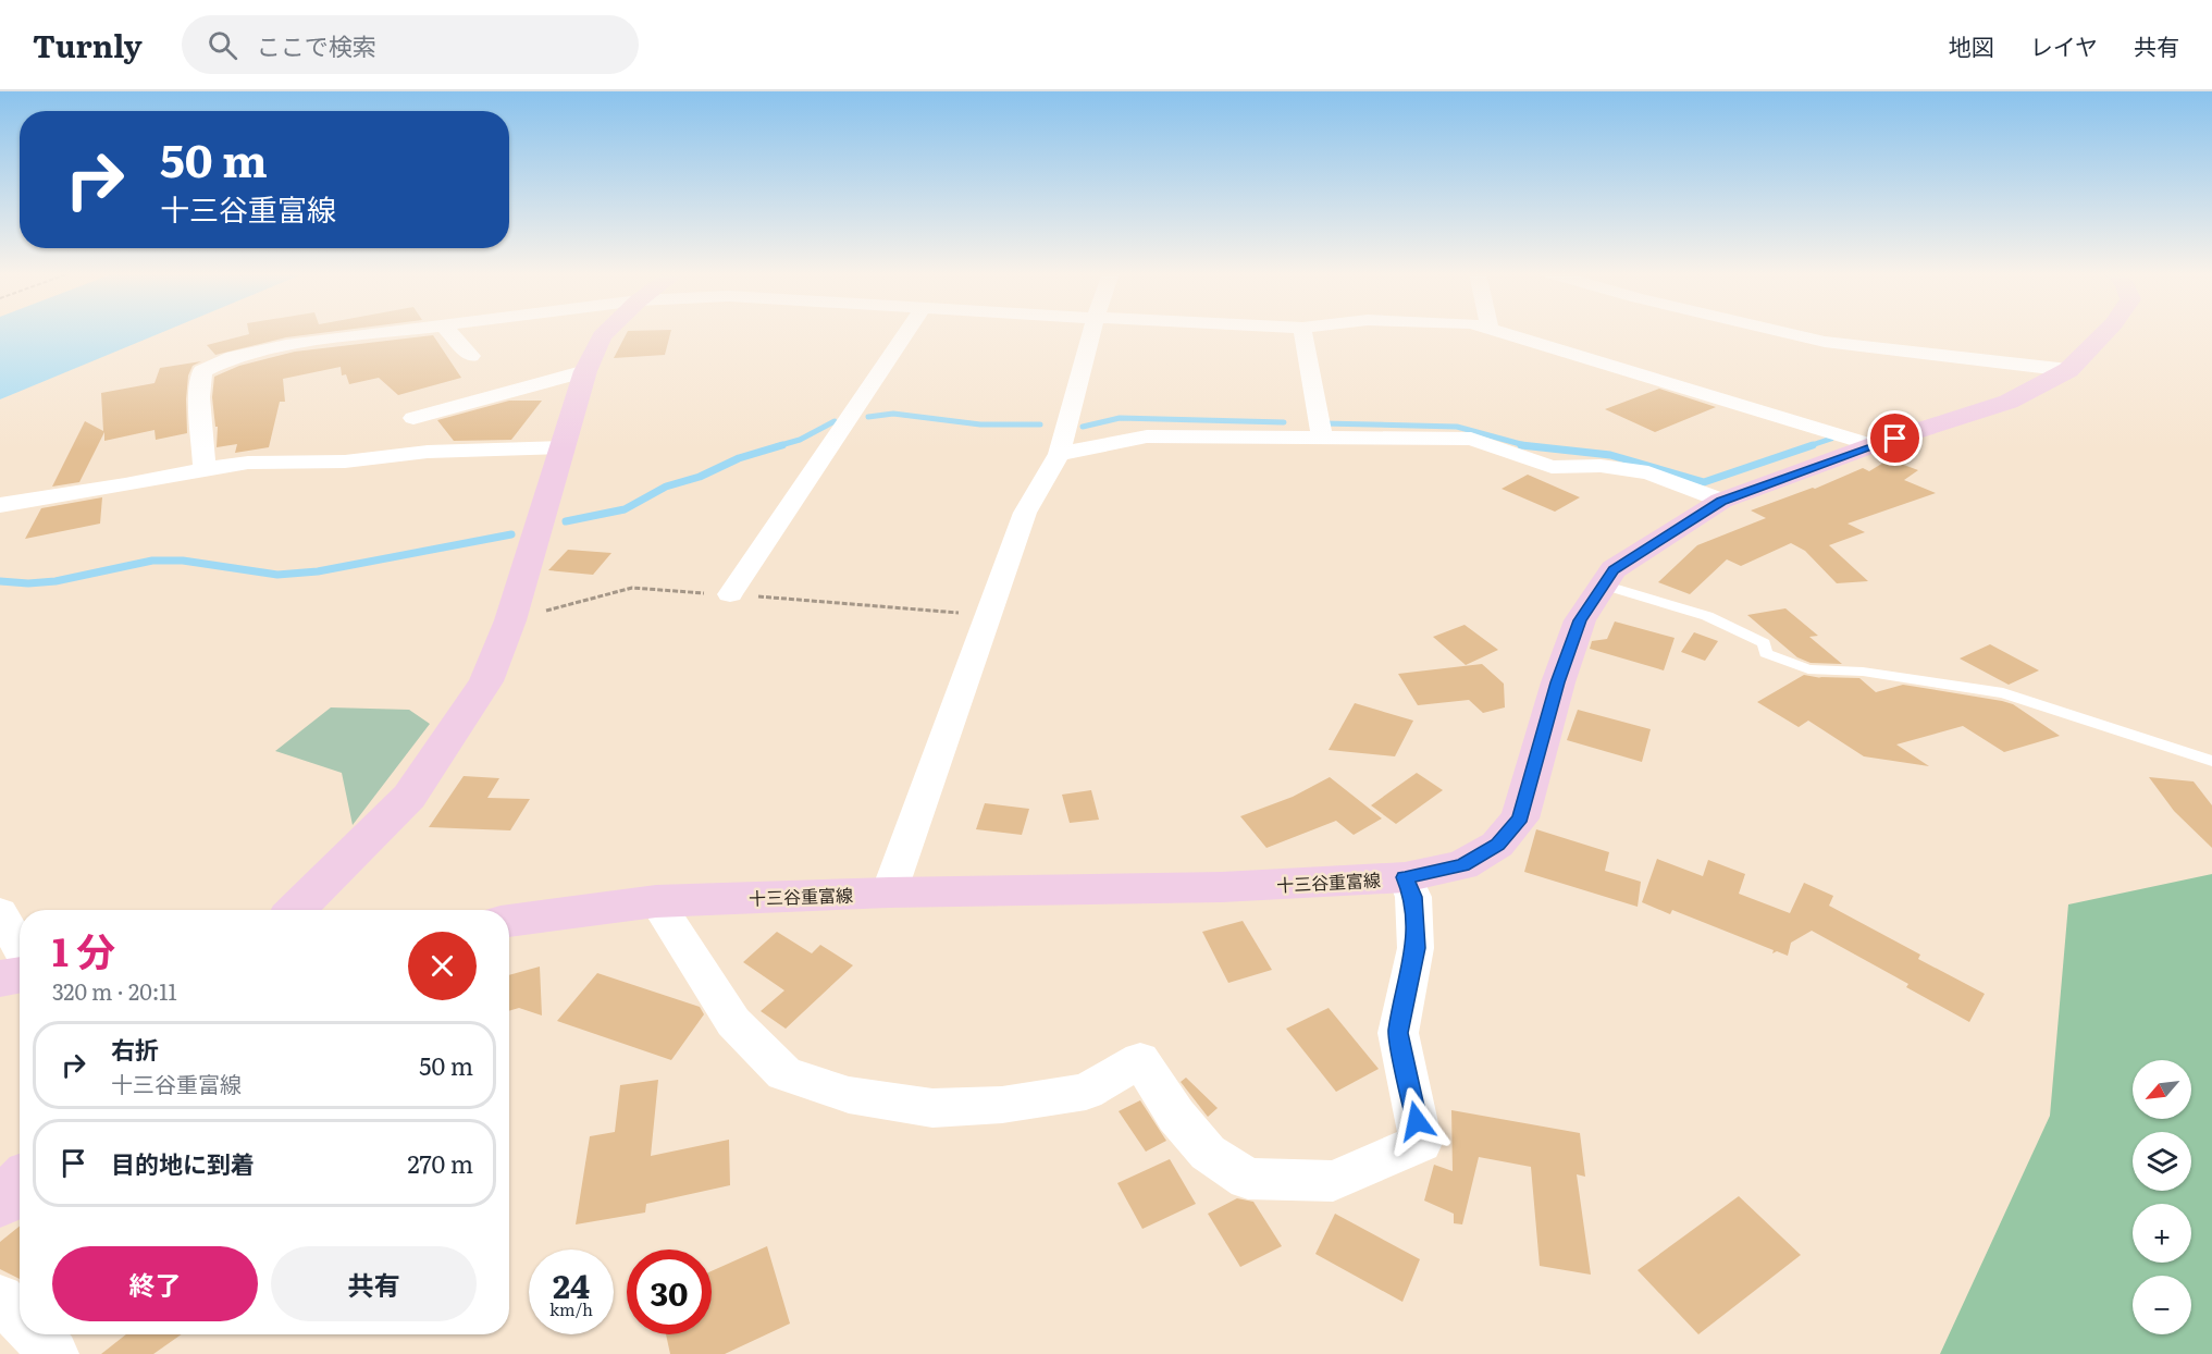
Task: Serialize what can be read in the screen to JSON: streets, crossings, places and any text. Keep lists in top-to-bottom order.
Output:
{
  "streets": {
    "main road": ["十三谷重富線"]
  },
  "north": "bottom left",
  "page": {
    "header": "Turnly",
    "search": "ここで検索",
    "nav": ["地図", "レイヤ", "共有"],
    "turn": ["50 m", "十三谷重富線"],
    "heading": ["1 分", "320 m · 20:11"],
    "list": [
      {
        "name": "右折",
        "note": "十三谷重富線",
        "value": "50 m"
      },
      {
        "name": "目的地に到着",
        "value": "270 m"
      }
    ],
    "map_buttons": ["+", "−"],
    "buttons": ["終了", "共有"],
    "speed": "24 km/h",
    "limit": "30"
  }
}
